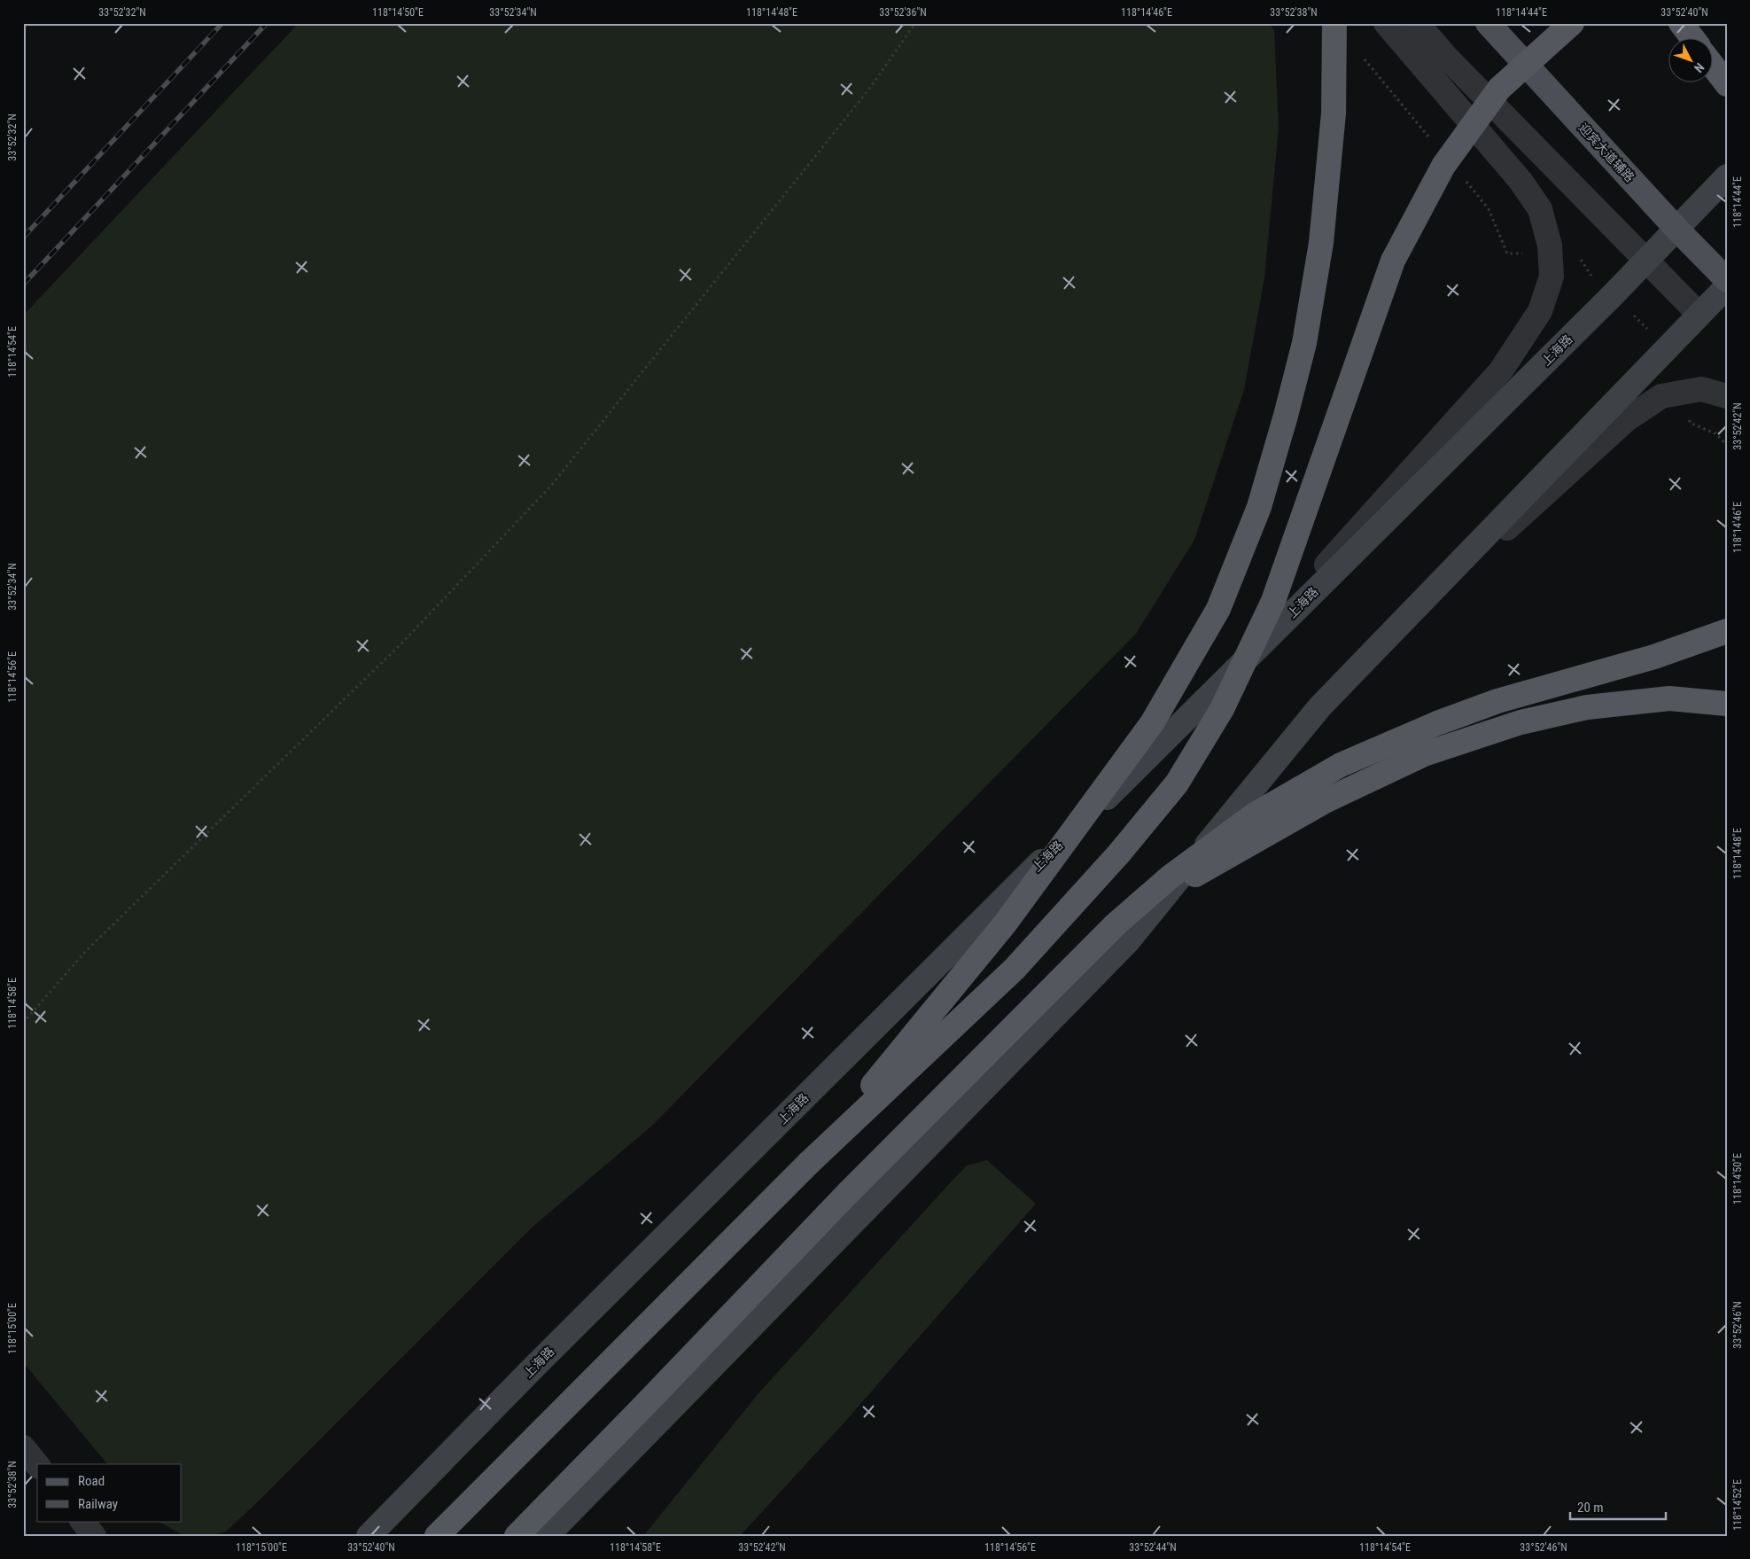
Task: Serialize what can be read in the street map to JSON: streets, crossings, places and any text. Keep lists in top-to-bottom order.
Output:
{
  "streets": {
    "main road": ["迎宾大道辅路", "上海路"]
  },
  "crossings": [
    ["迎宾大道辅路", "上海路"]
  ],
  "legend": ["Road", "Railway"],
  "scale_bar": "20 m",
  "north": "bottom right",
  "coordinates": [
    "33°52'32\"N",
    "118°14'50\"E",
    "33°52'34\"N",
    "118°14'48\"E",
    "33°52'36\"N",
    "118°14'46\"E",
    "33°52'38\"N",
    "118°14'44\"E",
    "33°52'40\"N",
    "118°14'54\"E",
    "33°52'42\"N",
    "118°14'56\"E",
    "118°14'58\"E",
    "33°52'46\"N",
    "118°15'00\"E",
    "118°14'52\"E",
    "33°52'44\"N"
  ]
}
